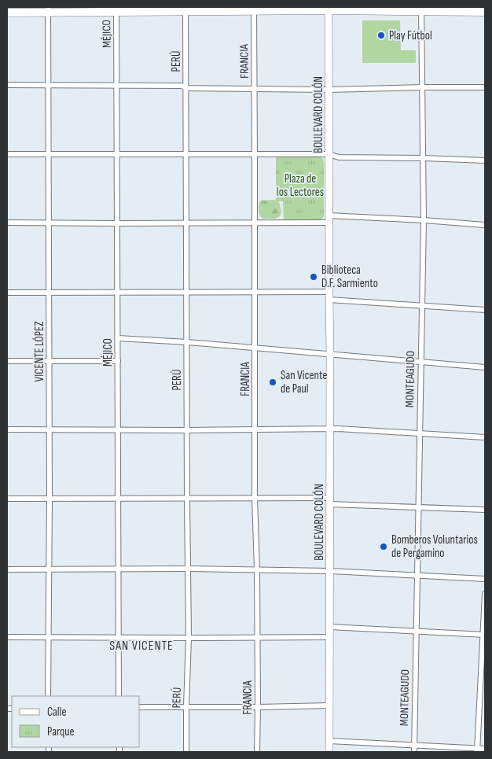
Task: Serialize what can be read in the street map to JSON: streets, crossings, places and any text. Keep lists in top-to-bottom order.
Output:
{
  "streets": {
    "main road": ["BOULEVARD COLÓN"],
    "street": [
      "MÉJICO",
      "PERÚ",
      "FRANCIA",
      "VICENTE LÓPEZ",
      "MONTEAGUDO"
    ]
  },
  "districts": ["SAN VICENTE"],
  "parks": ["Plaza de los Lectores"],
  "places": [
    "Play Fútbol",
    "Biblioteca D.F. Sarmiento",
    "San Vicente de Paul",
    "Bomberos Voluntarios de Pergamino"
  ],
  "legend": ["Calle", "Parque"]
}
